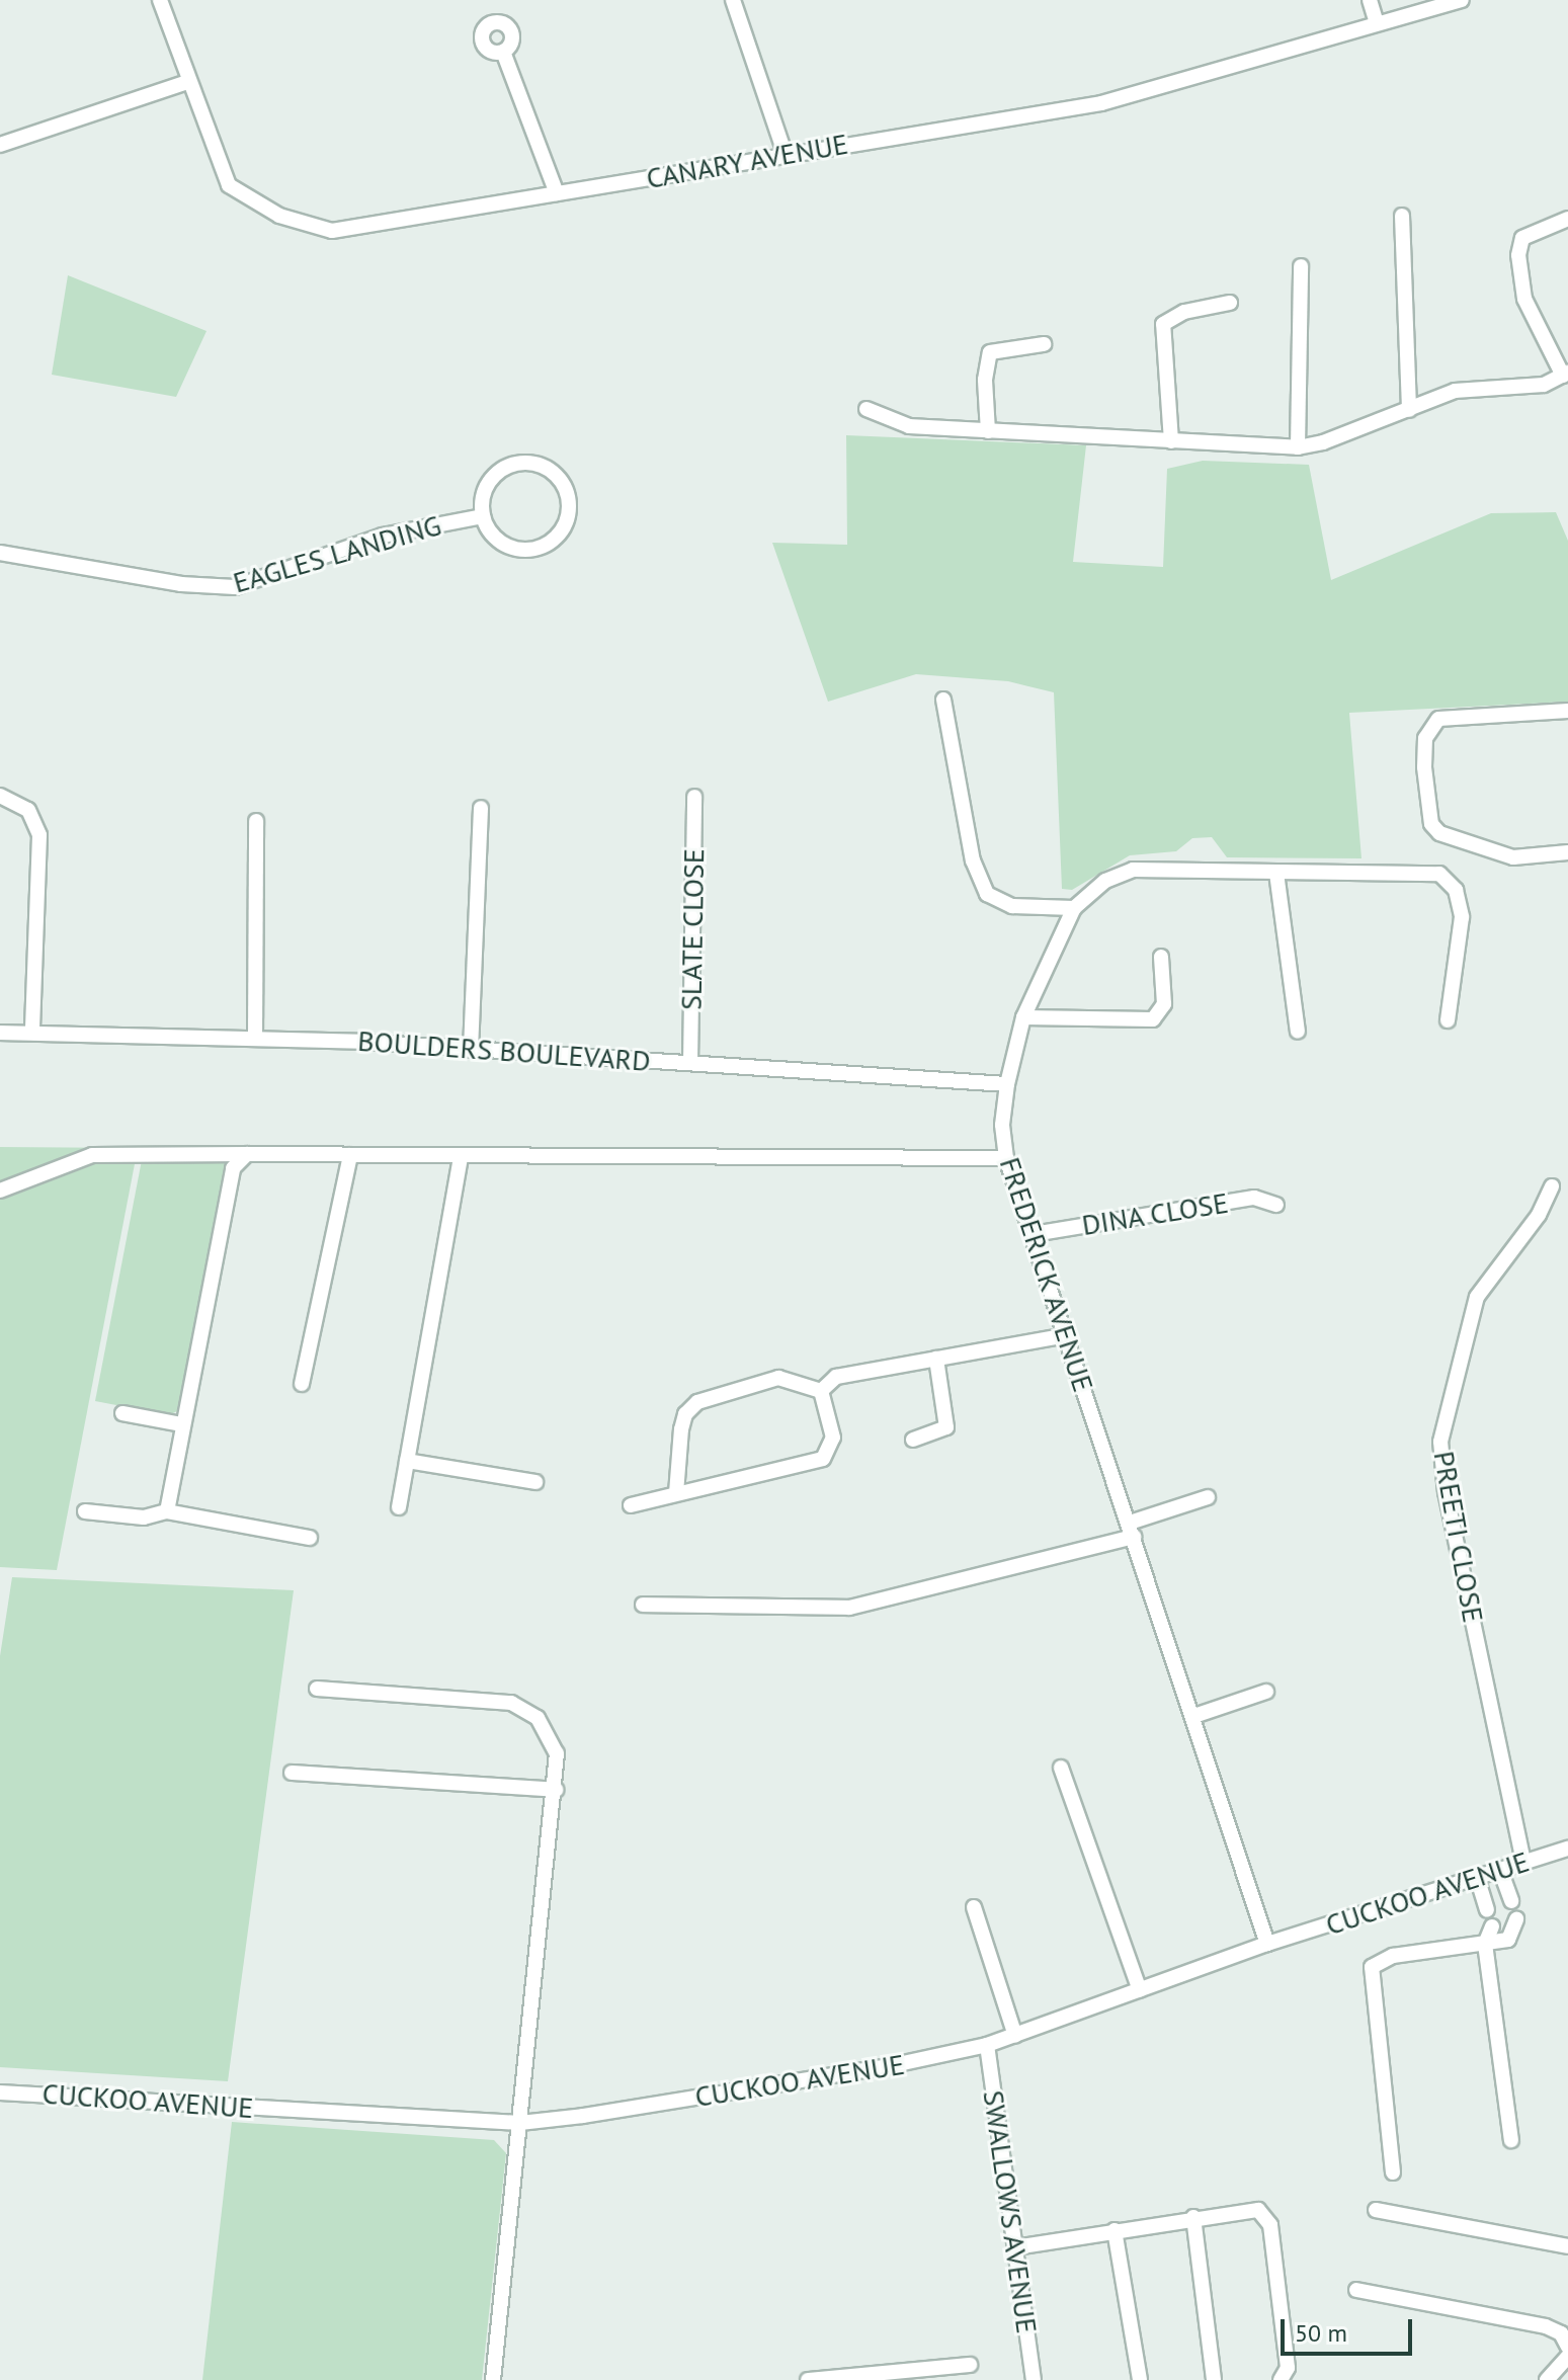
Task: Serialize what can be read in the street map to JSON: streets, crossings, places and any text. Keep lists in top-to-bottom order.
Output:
{
  "streets": {
    "street": [
      "CANARY AVENUE",
      "EAGLES LANDING",
      "SLATE CLOSE",
      "BOULDERS BOULEVARD",
      "DINA CLOSE",
      "FREDERICK AVENUE",
      "PREETI CLOSE",
      "CUCKOO AVENUE",
      "SWALLOWS AVENUE"
    ]
  },
  "crossings": [
    ["SLATE CLOSE", "BOULDERS BOULEVARD"],
    ["BOULDERS BOULEVARD", "FREDERICK AVENUE"],
    ["DINA CLOSE", "FREDERICK AVENUE"],
    ["FREDERICK AVENUE", "CUCKOO AVENUE"],
    ["PREETI CLOSE", "CUCKOO AVENUE"],
    ["CUCKOO AVENUE", "SWALLOWS AVENUE"]
  ],
  "scale_bar": "50 m"
}
